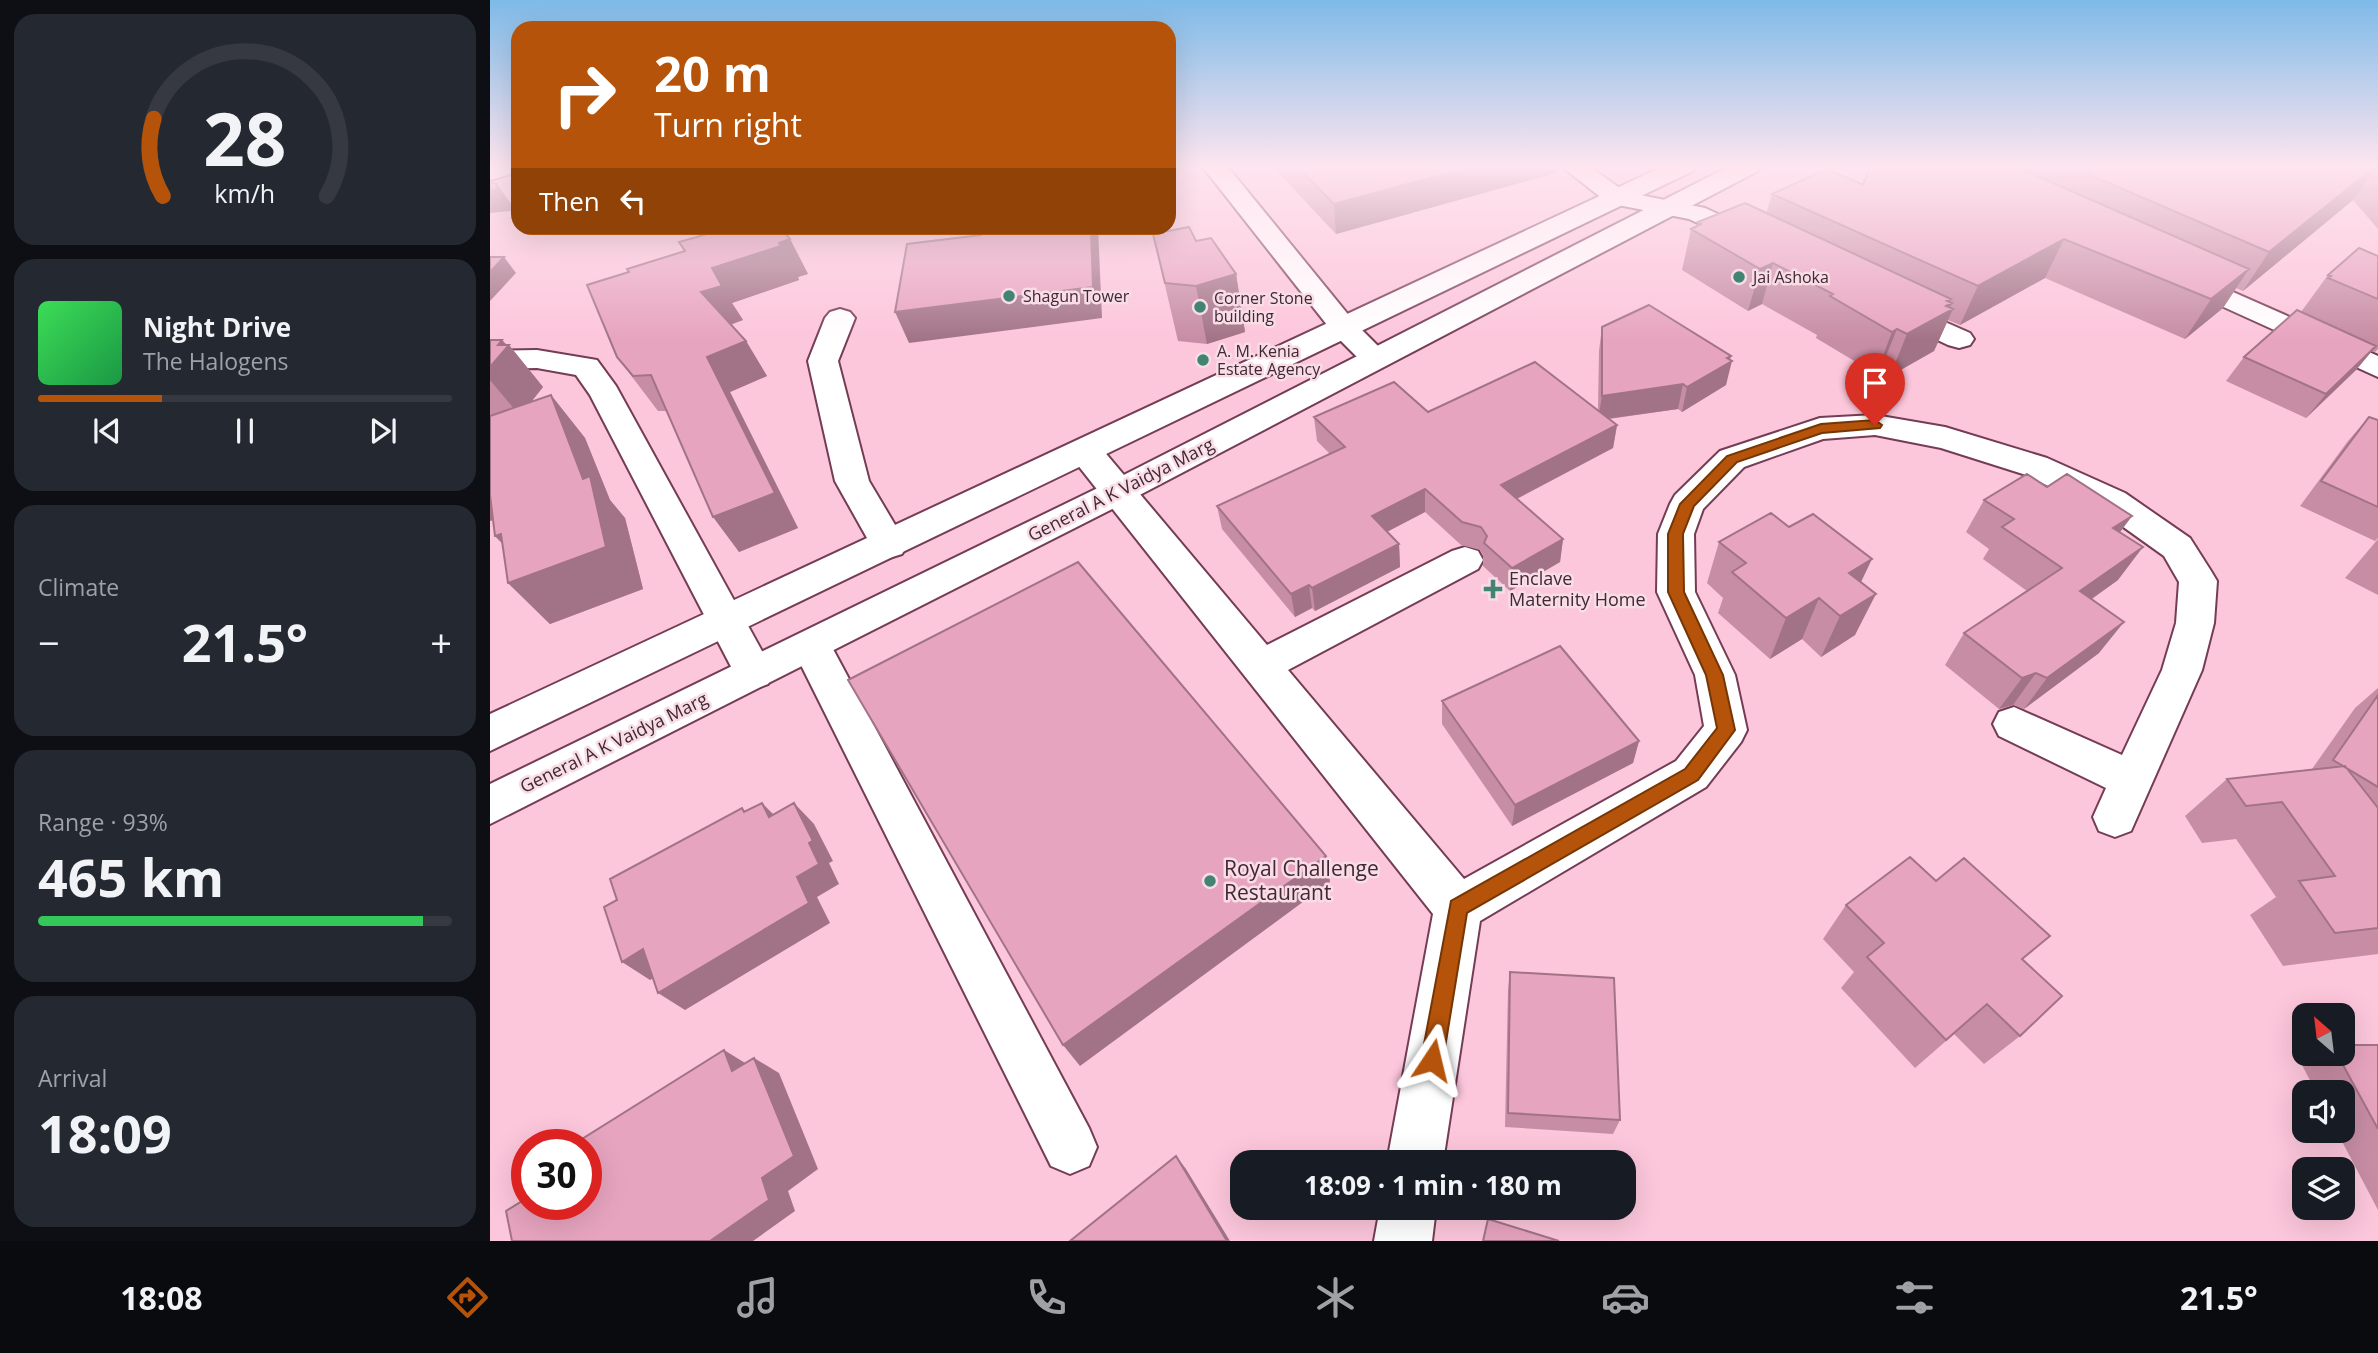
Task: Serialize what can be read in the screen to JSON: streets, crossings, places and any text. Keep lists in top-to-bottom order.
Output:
{
  "streets": {
    "main road": ["General A K Vaidya Marg"]
  },
  "places": {
    "other": [
      "Jai Ashoka",
      "Shagun Tower",
      "Corner Stone building",
      "A. M. Kenia Estate Agency",
      "Royal Challenge Restaurant"
    ],
    "health": ["Enclave Maternity Home"]
  },
  "north": "top left",
  "page": {
    "turn": ["20 m", "Turn right"],
    "then": "Then",
    "song": ["Night Drive", "The Halogens"],
    "tile": [
      "Climate",
      ["Range · 93%", "465 km"],
      ["Arrival", "18:09"]
    ],
    "heat": ["−", "21.5°", "+"],
    "limit": "30",
    "trip": "18:09 · 1 min · 180 m",
    "tabs": ["18:08", "21.5°"],
    "gauge": ["28", "km/h"]
  }
}
